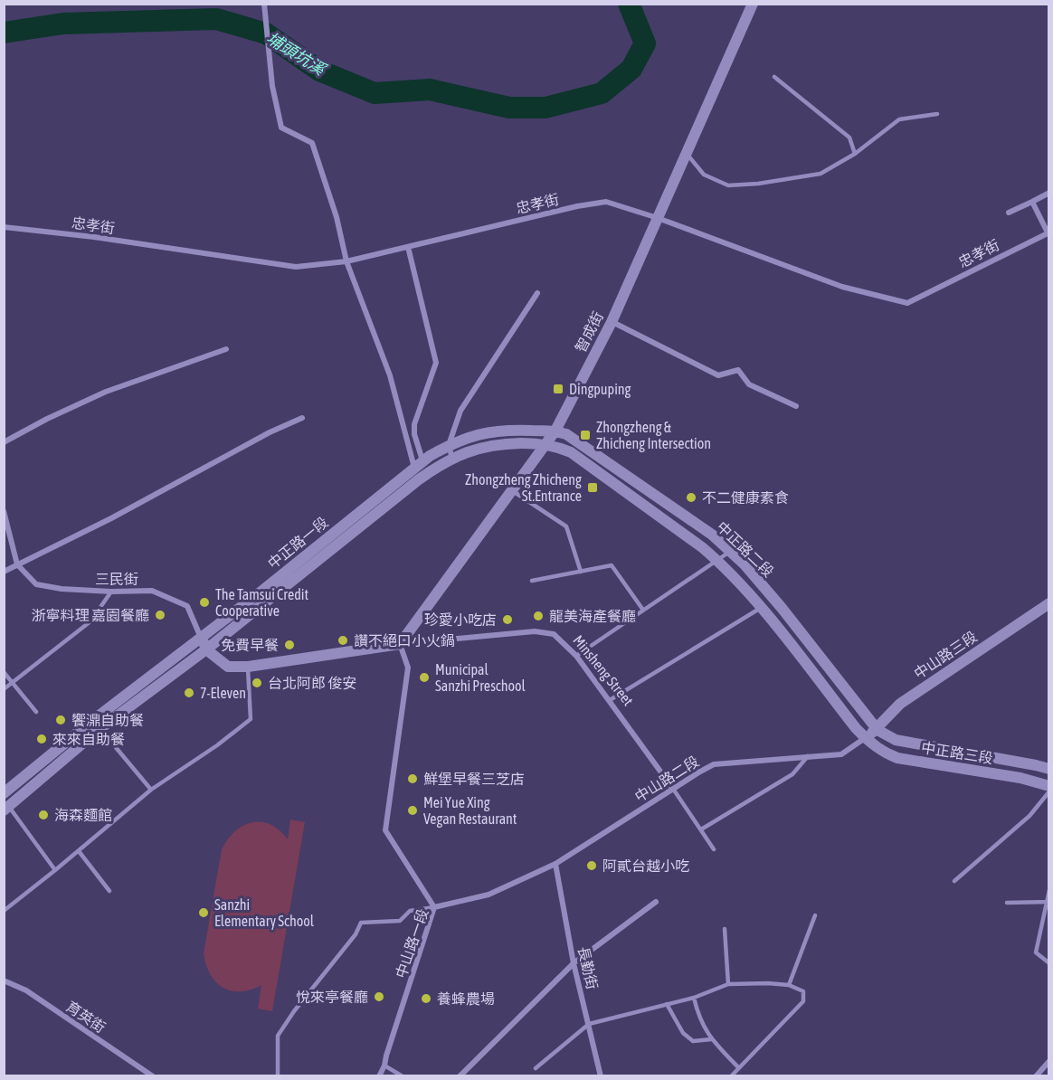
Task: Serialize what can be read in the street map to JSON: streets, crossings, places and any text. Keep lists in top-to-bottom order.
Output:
{
  "streets": {
    "main road": [
      "智成街",
      "中正路一段",
      "中正路二段",
      "中山路三段",
      "Minsheng Street",
      "中正路三段"
    ],
    "street": [
      "忠孝街",
      "三民街",
      "中山路二段",
      "中山路一段",
      "長勤街",
      "育英街"
    ]
  },
  "crossings": [
    ["忠孝街", "智成街"],
    ["智成街", "中正路一段"],
    ["智成街", "中正路二段"],
    ["智成街", "Minsheng Street"],
    ["中正路一段", "中正路二段"],
    ["中正路一段", "三民街"],
    ["中正路一段", "Minsheng Street"],
    ["中正路二段", "中山路三段"],
    ["中正路二段", "中正路三段"],
    ["中正路二段", "中山路二段"],
    ["三民街", "Minsheng Street"],
    ["中山路三段", "中正路三段"],
    ["中山路三段", "中山路二段"],
    ["Minsheng Street", "中山路二段"],
    ["中正路三段", "中山路二段"],
    ["中山路二段", "中山路一段"],
    ["中山路二段", "長勤街"],
    ["中山路一段", "長勤街"]
  ],
  "water": ["埔頭坑溪"],
  "places": {
    "transit": ["Dingpuping", "Zhongzheng & Zhicheng Intersection", "Zhongzheng Zhicheng St.Entrance"],
    "other": [
      "不二健康素食",
      "The Tamsui Credit Cooperative",
      "浙寧料理 嘉園餐廳",
      "龍美海產餐廳",
      "珍愛小吃店",
      "讚不絕口小火鍋",
      "免費早餐",
      "Municipal Sanzhi Preschool",
      "台北阿郎 俊安",
      "7-Eleven",
      "饗濎自助餐",
      "來來自助餐",
      "鮮堡早餐三芝店",
      "Mei Yue Xing Vegan Restaurant",
      "海森麵館",
      "阿貳台越小吃",
      "Sanzhi Elementary School",
      "悅來亭餐廳",
      "養蜂農場"
    ]
  }
}
